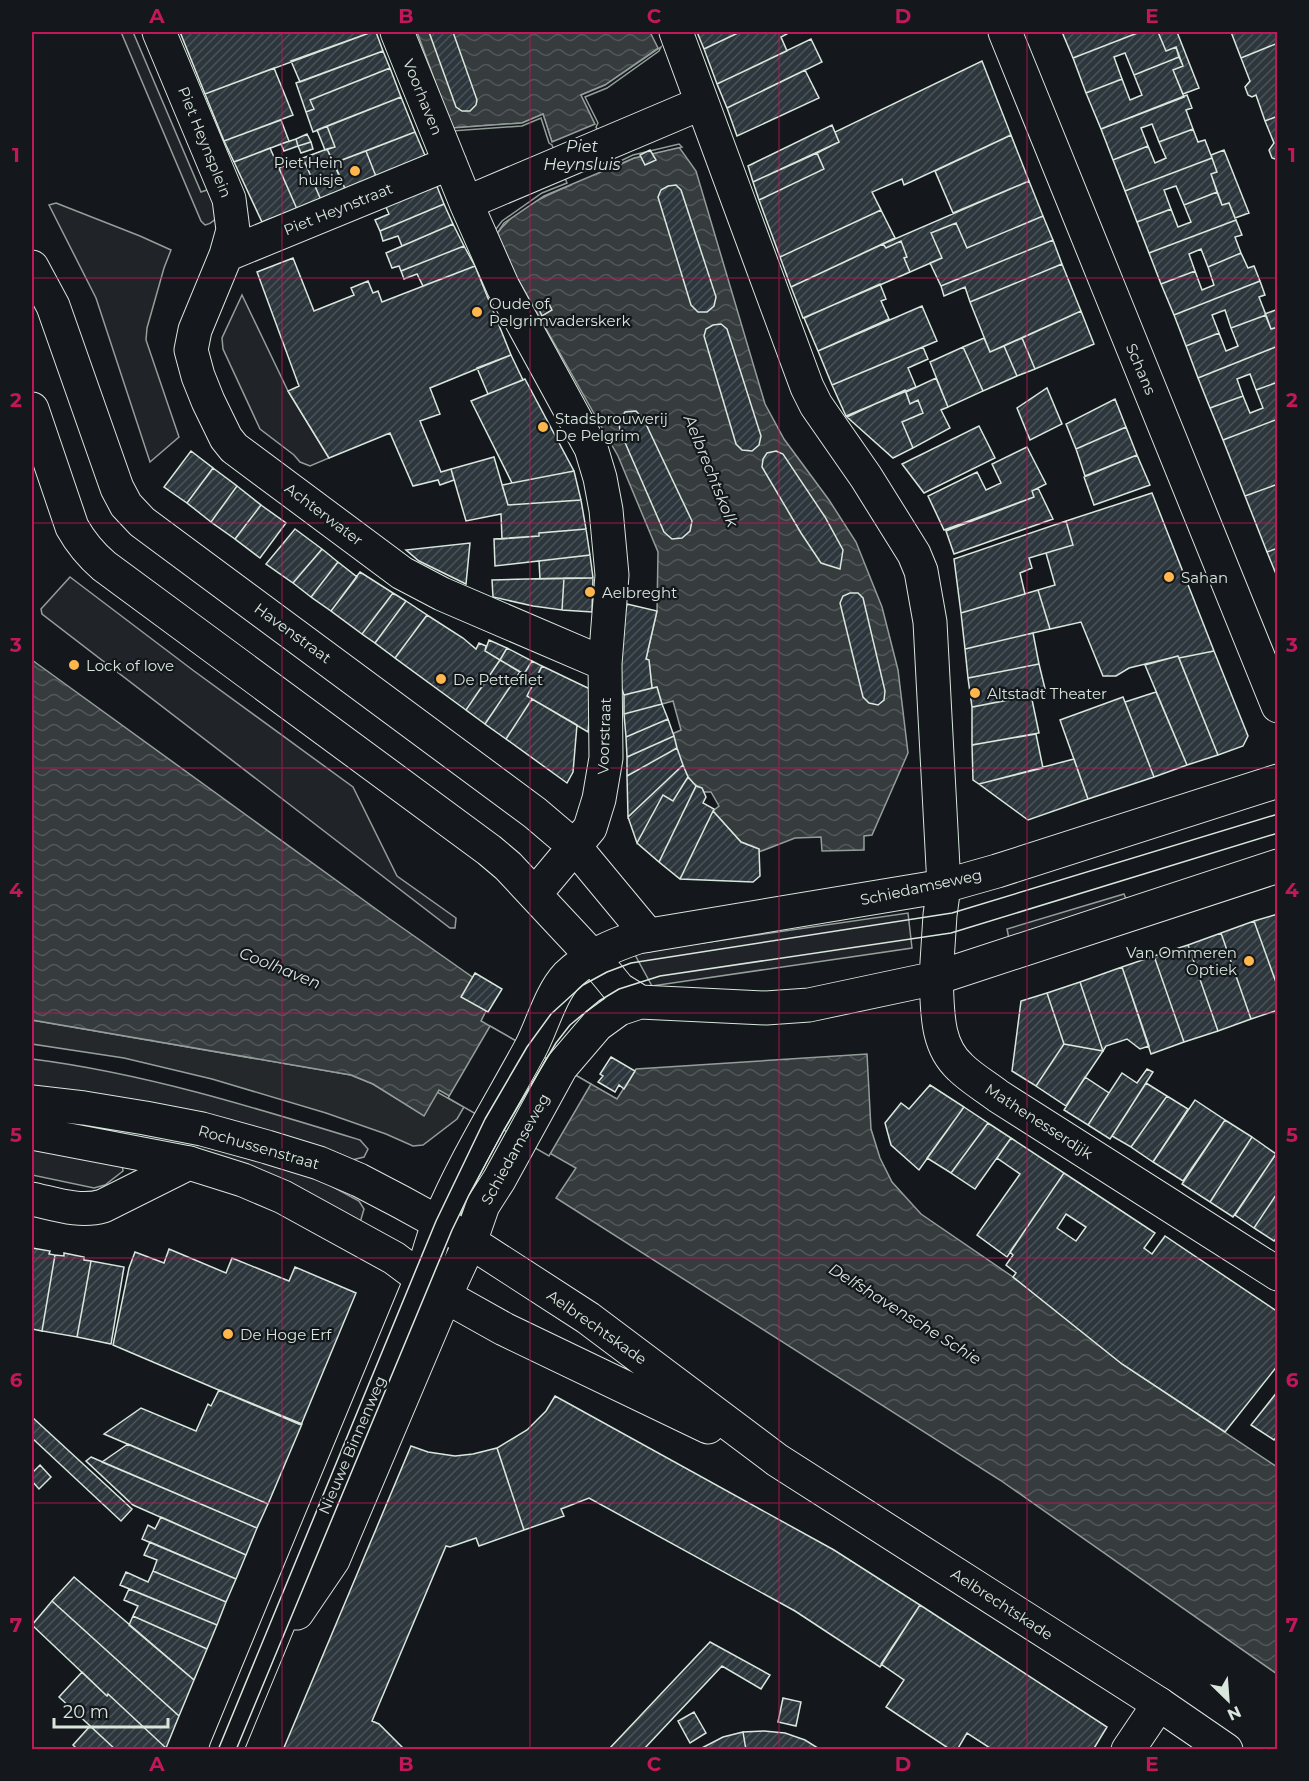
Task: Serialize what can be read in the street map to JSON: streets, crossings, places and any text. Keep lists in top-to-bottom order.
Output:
{
  "streets": {
    "street": [
      "Voorhaven",
      "Piet Heynsplein",
      "Piet Heynstraat",
      "Schans",
      "Achterwater",
      "Havenstraat",
      "Voorstraat",
      "Schiedamseweg",
      "Mathenesserdijk",
      "Rochussenstraat",
      "Aelbrechtskade",
      "Nieuwe Binnenweg"
    ]
  },
  "crossings": [
    ["Voorhaven", "Piet Heynstraat"],
    ["Piet Heynsplein", "Piet Heynstraat"],
    ["Piet Heynsplein", "Achterwater"],
    ["Piet Heynstraat", "Achterwater"],
    ["Achterwater", "Voorstraat"],
    ["Havenstraat", "Voorstraat"],
    ["Havenstraat", "Schiedamseweg"],
    ["Schiedamseweg", "Mathenesserdijk"],
    ["Schiedamseweg", "Rochussenstraat"],
    ["Schiedamseweg", "Aelbrechtskade"],
    ["Schiedamseweg", "Nieuwe Binnenweg"],
    ["Rochussenstraat", "Aelbrechtskade"],
    ["Rochussenstraat", "Nieuwe Binnenweg"],
    ["Aelbrechtskade", "Nieuwe Binnenweg"]
  ],
  "water": [
    "Piet Heynsluis",
    "Aelbrechtskolk",
    "Coolhaven",
    "Delfshavensche Schie"
  ],
  "places": [
    "Piet Hein huisje",
    "Oude of Pelgrimvaderskerk",
    "Stadsbrouwerij De Pelgrim",
    "Sahan",
    "Aelbreght",
    "Lock of love",
    "De Petteflet",
    "Altstadt Theater",
    "Van Ommeren Optiek",
    "De Hoge Erf"
  ],
  "scale_bar": "20 m",
  "north": "bottom right",
  "grid": {
    "columns": [
      "A",
      "B",
      "C",
      "D",
      "E"
    ],
    "rows": [
      "1",
      "2",
      "3",
      "4",
      "5",
      "6",
      "7"
    ]
  }
}
